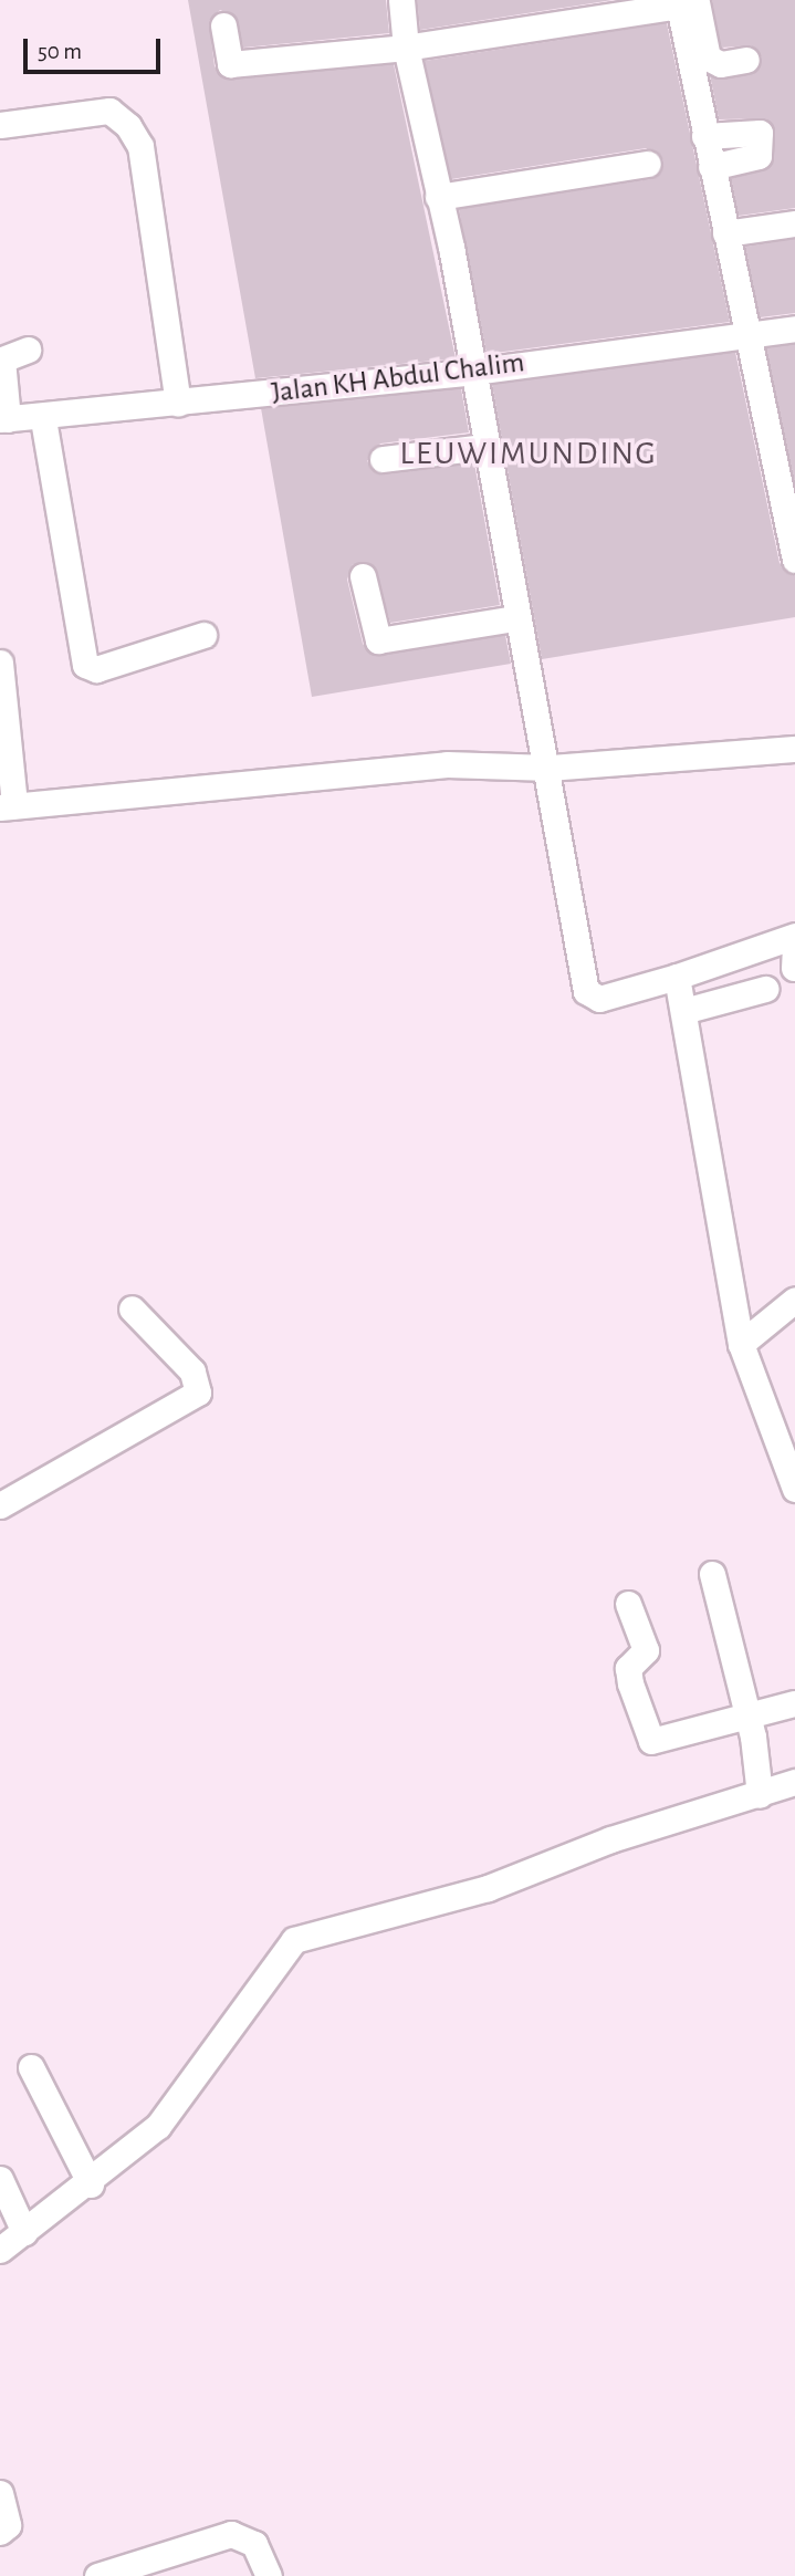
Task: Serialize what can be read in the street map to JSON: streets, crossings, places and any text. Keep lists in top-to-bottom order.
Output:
{
  "streets": {
    "street": ["Jalan KH Abdul Chalim"]
  },
  "districts": ["LEUWIMUNDING"],
  "scale_bar": "50 m"
}
